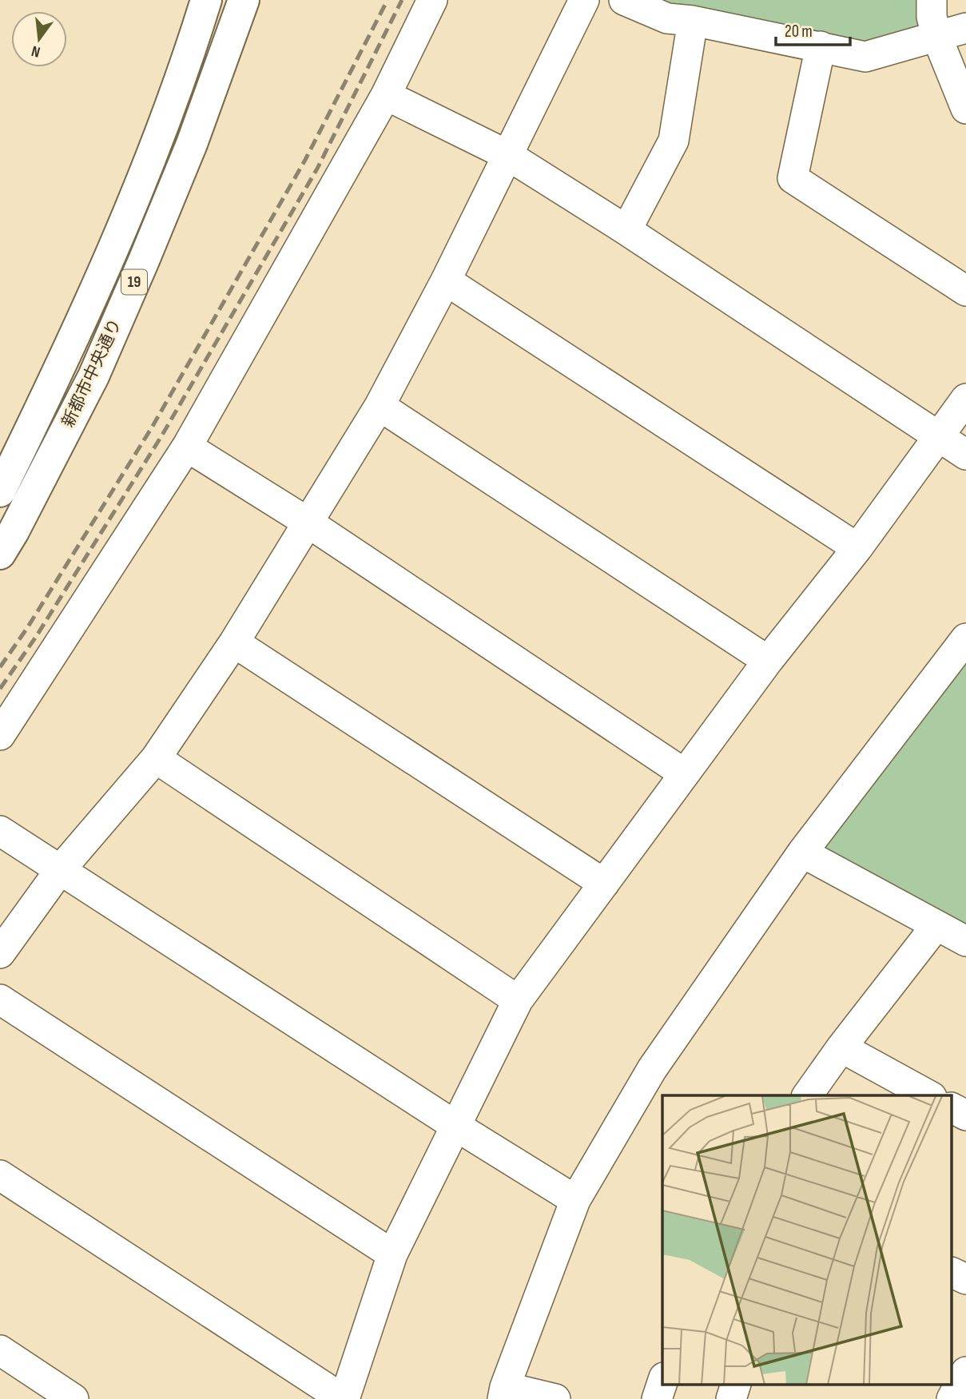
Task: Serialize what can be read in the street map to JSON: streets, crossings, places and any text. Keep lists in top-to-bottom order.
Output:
{
  "streets": {
    "main road": ["19", "新都市中央通り"]
  },
  "scale_bar": "20 m",
  "north": "bottom"
}
